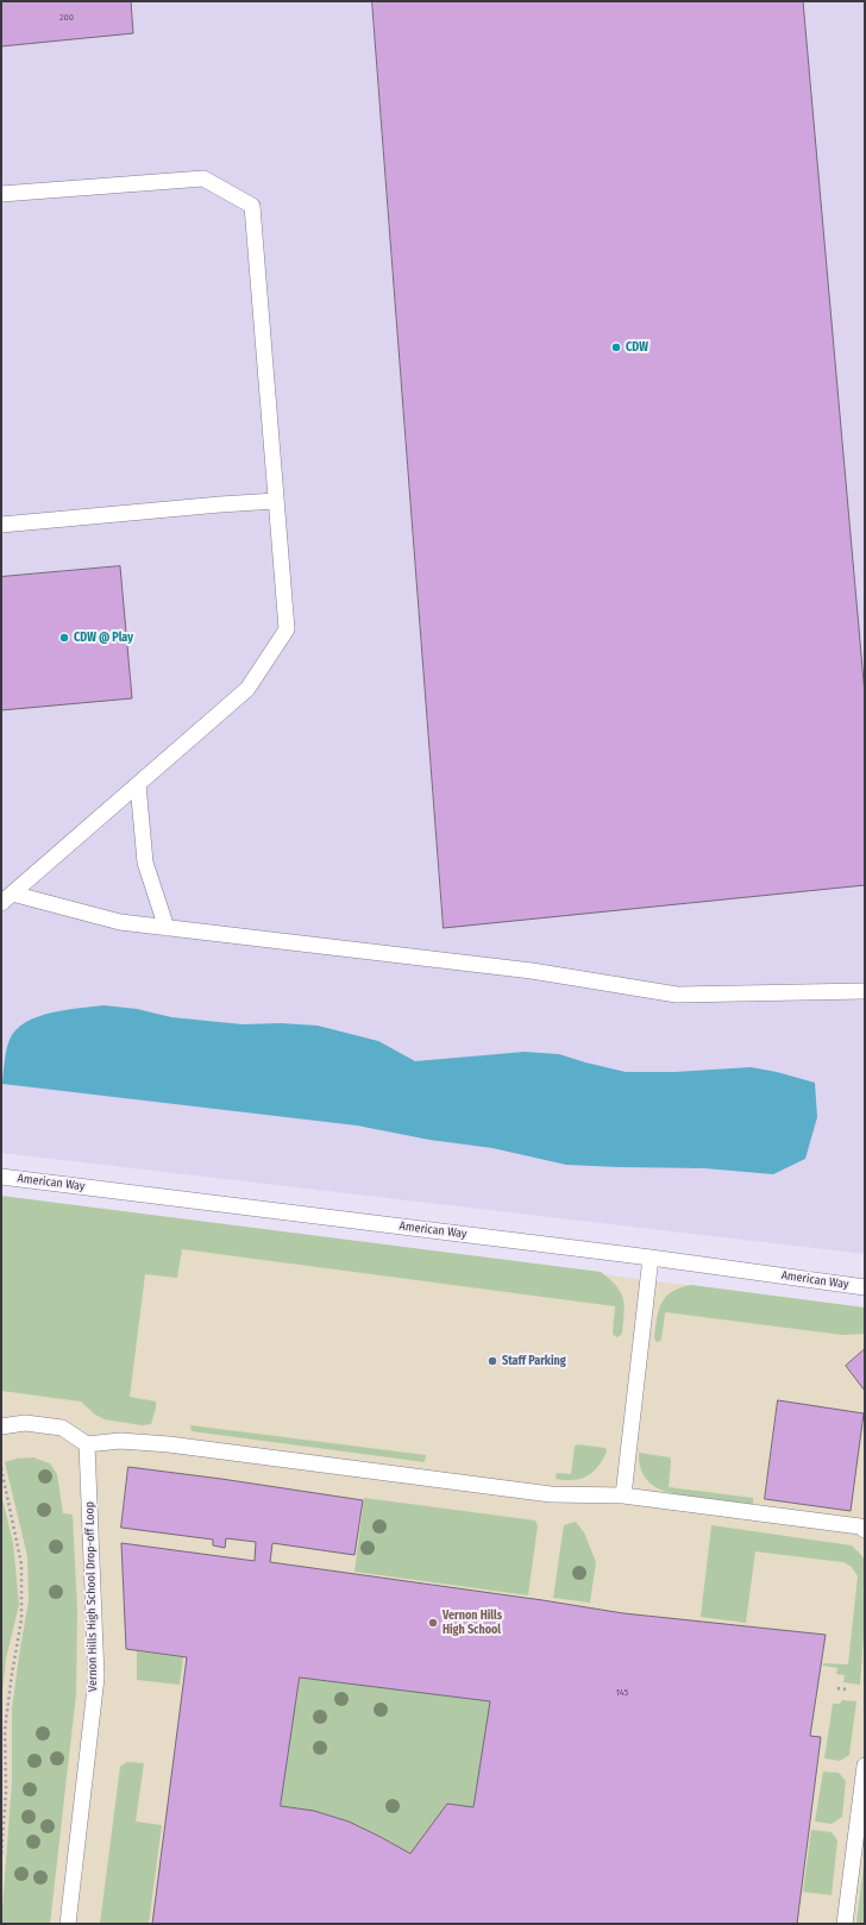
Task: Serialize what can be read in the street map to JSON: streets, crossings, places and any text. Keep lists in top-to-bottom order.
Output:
{
  "streets": {
    "lane": ["American Way", "Vernon Hills High School Drop-off Loop"]
  },
  "places": [
    "CDW",
    "CDW @ Play",
    "Staff Parking",
    "Vernon Hills High School"
  ],
  "house_numbers": ["200", "145"]
}
